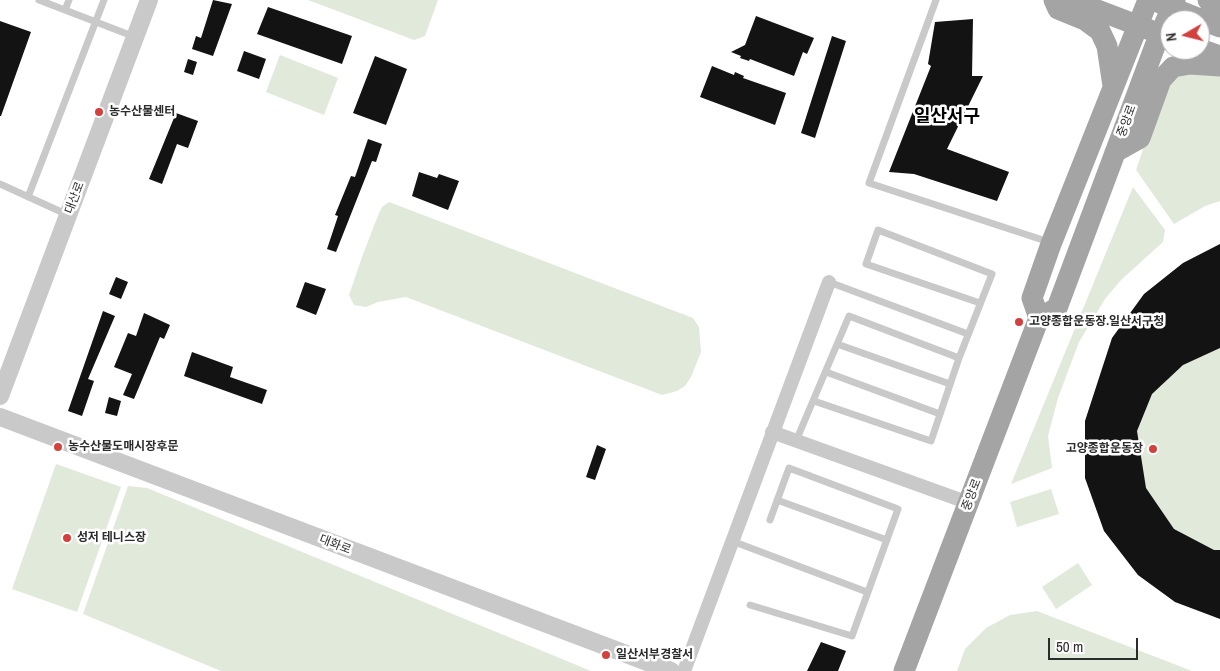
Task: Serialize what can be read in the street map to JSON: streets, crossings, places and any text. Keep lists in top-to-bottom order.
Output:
{
  "streets": {
    "main road": ["중앙로"],
    "street": ["대산로", "대화로"]
  },
  "districts": ["일산서구"],
  "places": [
    "농수산물센터",
    "고양종합운동장.일산서구청",
    "농수산물도매시장후문",
    "고양종합운동장",
    "성저 테니스장",
    "일산서부경찰서"
  ],
  "scale_bar": "50 m",
  "north": "left"
}
